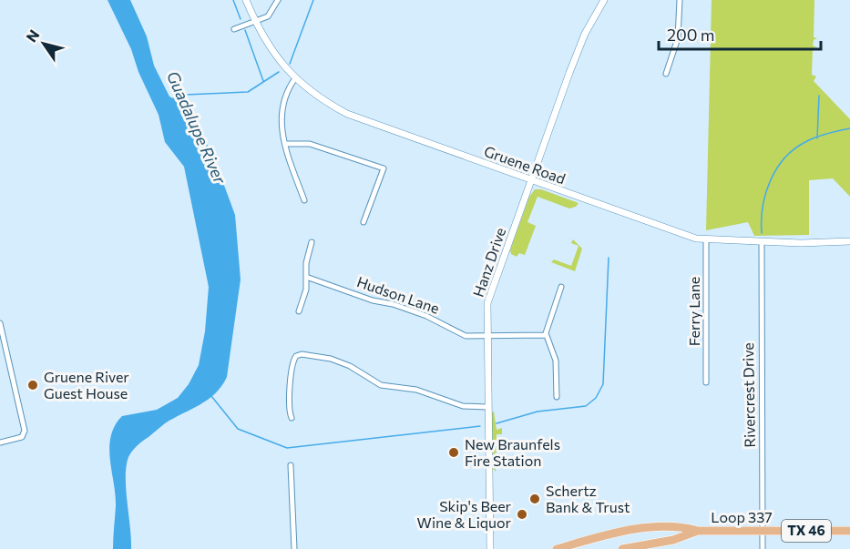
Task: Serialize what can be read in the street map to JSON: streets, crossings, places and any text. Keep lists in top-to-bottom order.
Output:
{
  "streets": {
    "main road": ["Loop 337", "TX 46"],
    "street": [
      "Gruene Road",
      "Hanz Drive",
      "Hudson Lane",
      "Ferry Lane",
      "Rivercrest Drive"
    ]
  },
  "crossings": [
    ["Gruene Road", "Hanz Drive"],
    ["Gruene Road", "Ferry Lane"],
    ["Gruene Road", "Rivercrest Drive"],
    ["Hanz Drive", "Hudson Lane"],
    ["Rivercrest Drive", "Loop 337"]
  ],
  "water": ["Guadalupe River"],
  "places": [
    "Gruene River Guest House",
    "New Braunfels Fire Station",
    "Schertz Bank & Trust",
    "Skip's Beer Wine & Liquor"
  ],
  "scale_bar": "200 m",
  "north": "top left"
}
